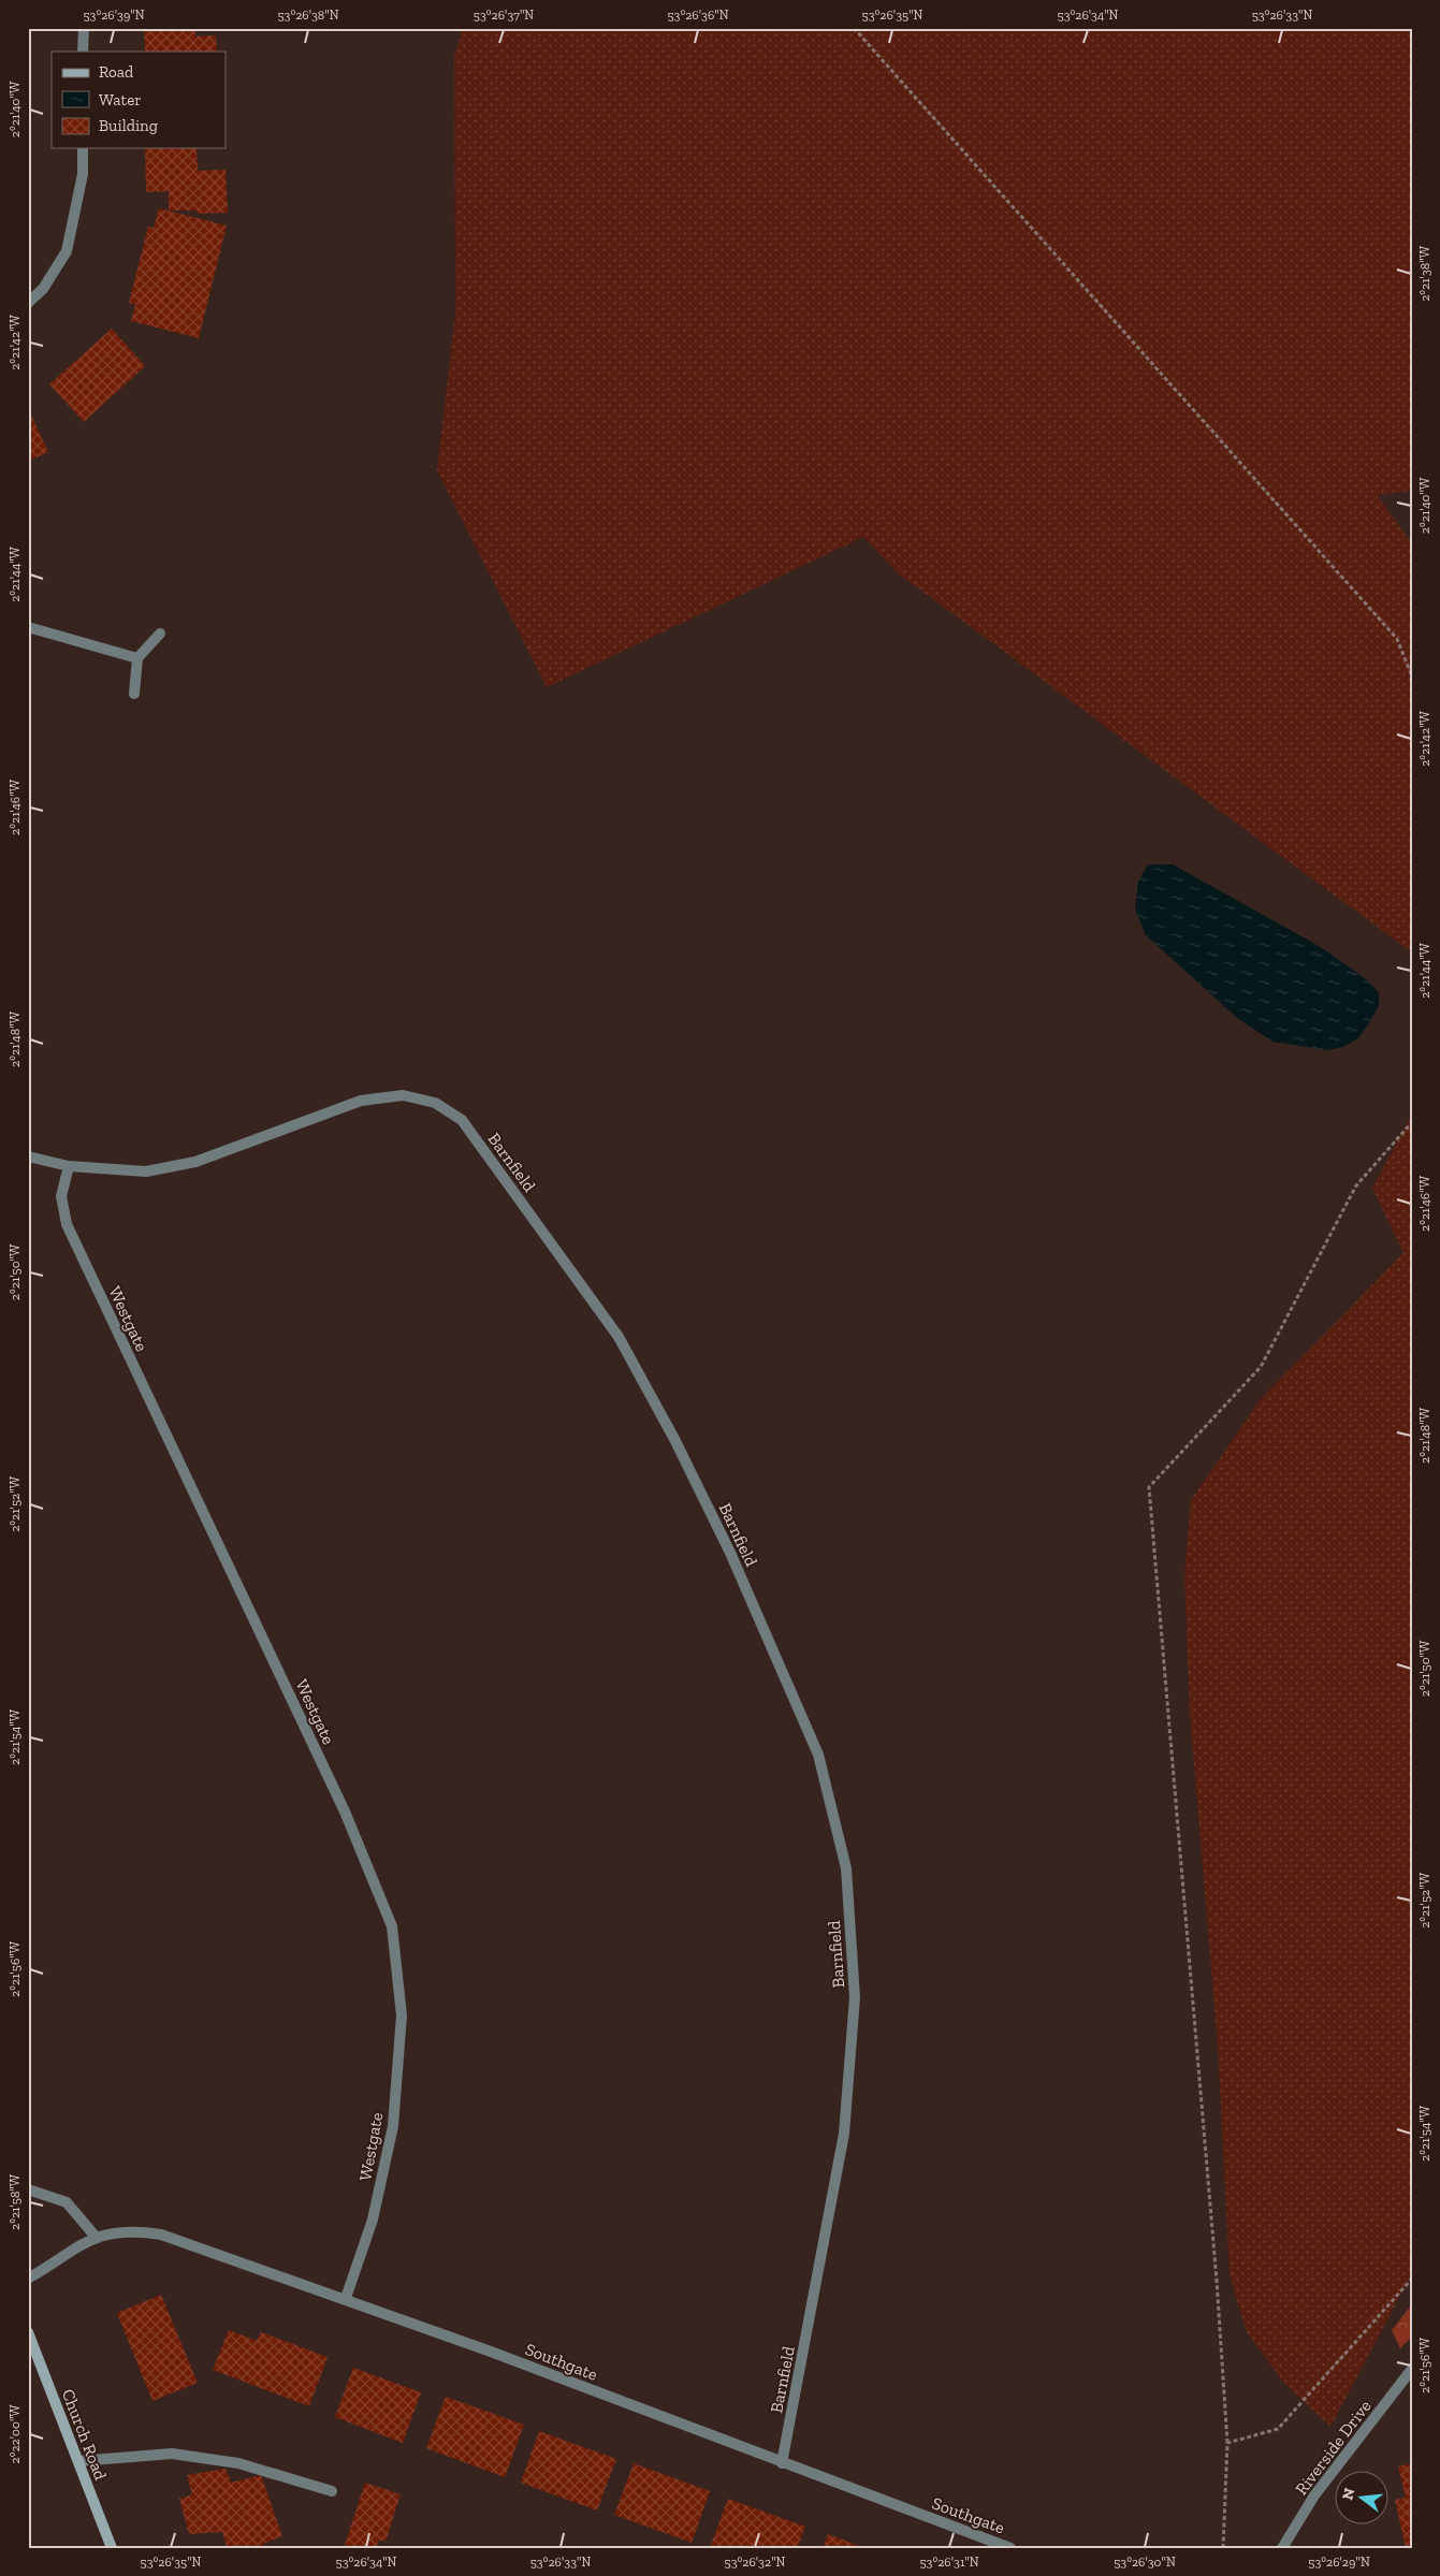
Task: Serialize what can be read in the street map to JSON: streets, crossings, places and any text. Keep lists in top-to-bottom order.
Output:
{
  "streets": {
    "main road": ["Church Road"],
    "street": [
      "Barnfield",
      "Westgate",
      "Southgate",
      "Riverside Drive"
    ]
  },
  "crossings": [
    ["Barnfield", "Westgate"],
    ["Barnfield", "Southgate"],
    ["Westgate", "Southgate"]
  ],
  "legend": ["Road", "Water", "Building"],
  "north": "left",
  "coordinates": [
    "53°26'39\"N",
    "53°26'38\"N",
    "53°26'37\"N",
    "53°26'36\"N",
    "53°26'35\"N",
    "53°26'34\"N",
    "53°26'33\"N",
    "2°21'40\"W",
    "2°21'38\"W",
    "2°21'42\"W",
    "2°21'44\"W",
    "2°21'46\"W",
    "2°21'48\"W",
    "2°21'50\"W",
    "2°21'52\"W",
    "2°21'54\"W",
    "2°21'56\"W",
    "2°21'58\"W",
    "2°22'00\"W",
    "53°26'32\"N",
    "53°26'31\"N",
    "53°26'30\"N",
    "53°26'29\"N"
  ]
}
